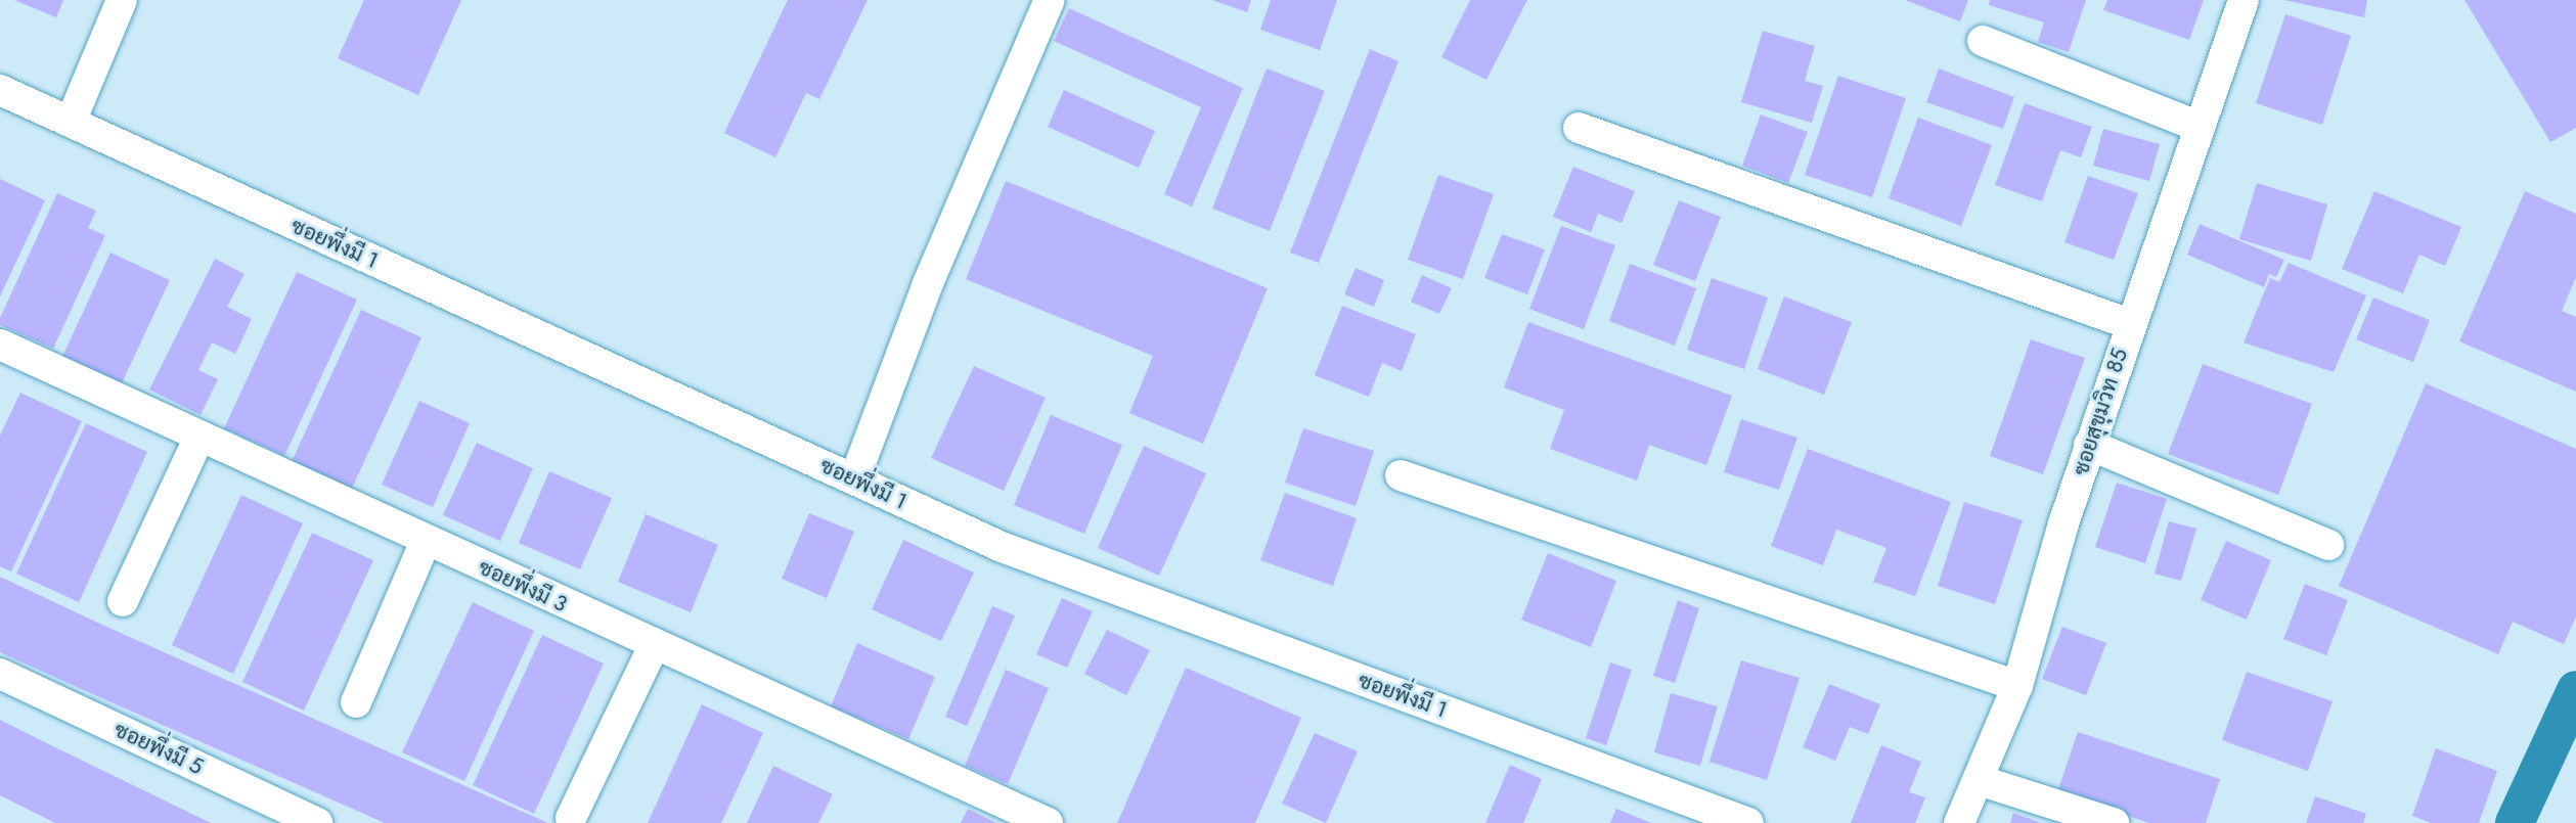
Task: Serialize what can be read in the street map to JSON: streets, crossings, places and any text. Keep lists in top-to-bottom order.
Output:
{
  "streets": {
    "street": [
      "ซอยพึ่งมี 1",
      "ซอยสุขุมวิท 85",
      "ซอยพึ่งมี 3",
      "ซอยพึ่งมี 5"
    ]
  }
}
